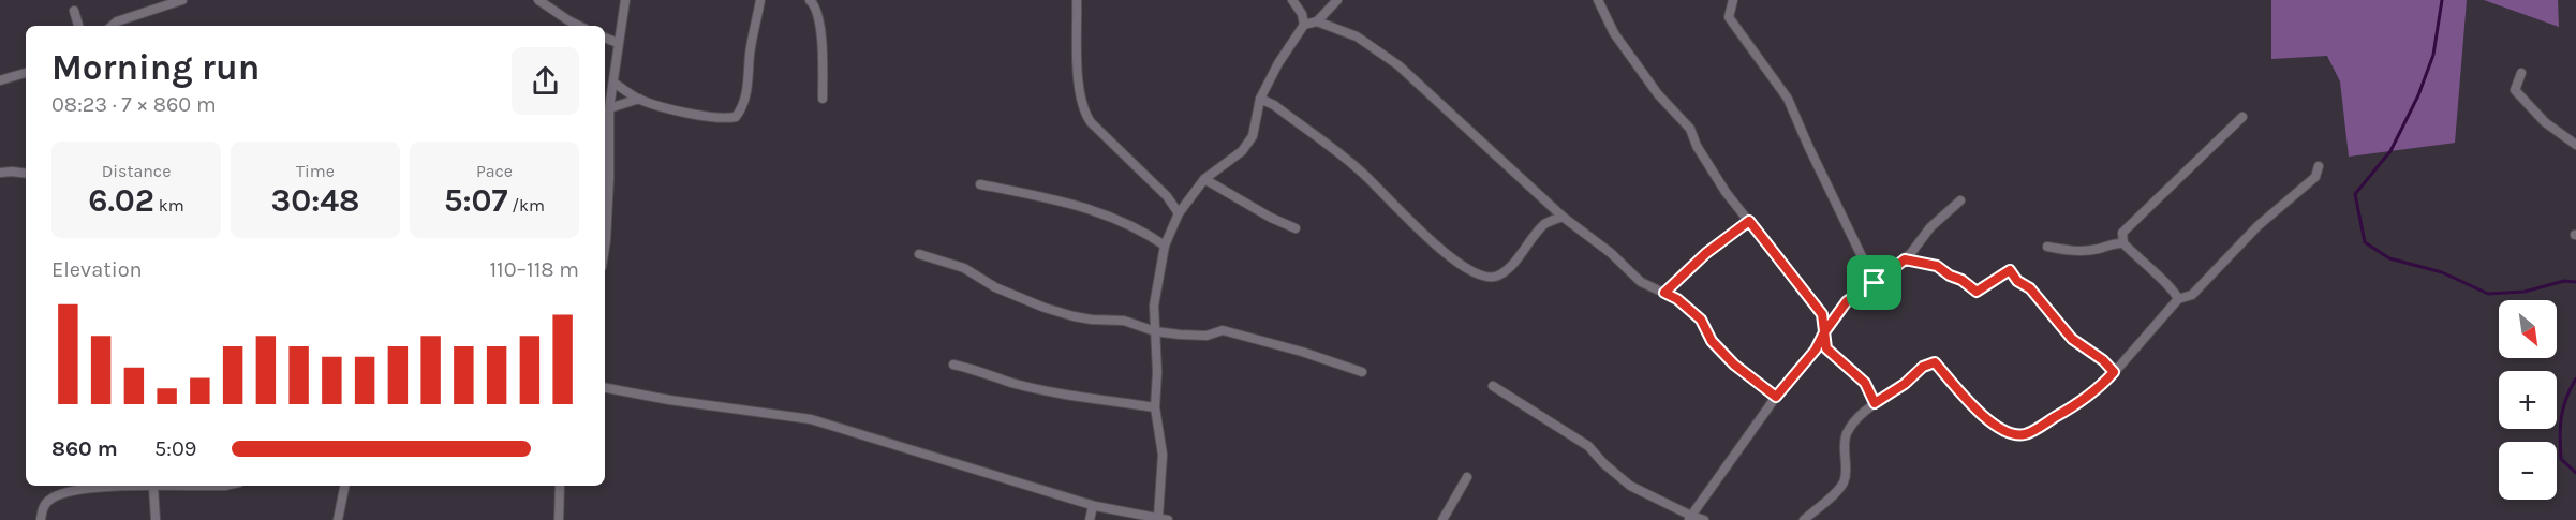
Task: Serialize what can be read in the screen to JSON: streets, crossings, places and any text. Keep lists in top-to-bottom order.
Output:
{
  "north": "bottom right",
  "page": {
    "heading": ["Morning run", "08:23 · 7 × 860 m"],
    "stats": [
      ["Distance", "6.02 km"],
      ["Time", "30:48"],
      ["Pace", "5:07 /km"]
    ],
    "chart": ["Elevation", "110–118 m"],
    "map_buttons": ["+", "−"],
    "list": [
      {
        "name": "860 m",
        "note": "5:09"
      }
    ]
  }
}
